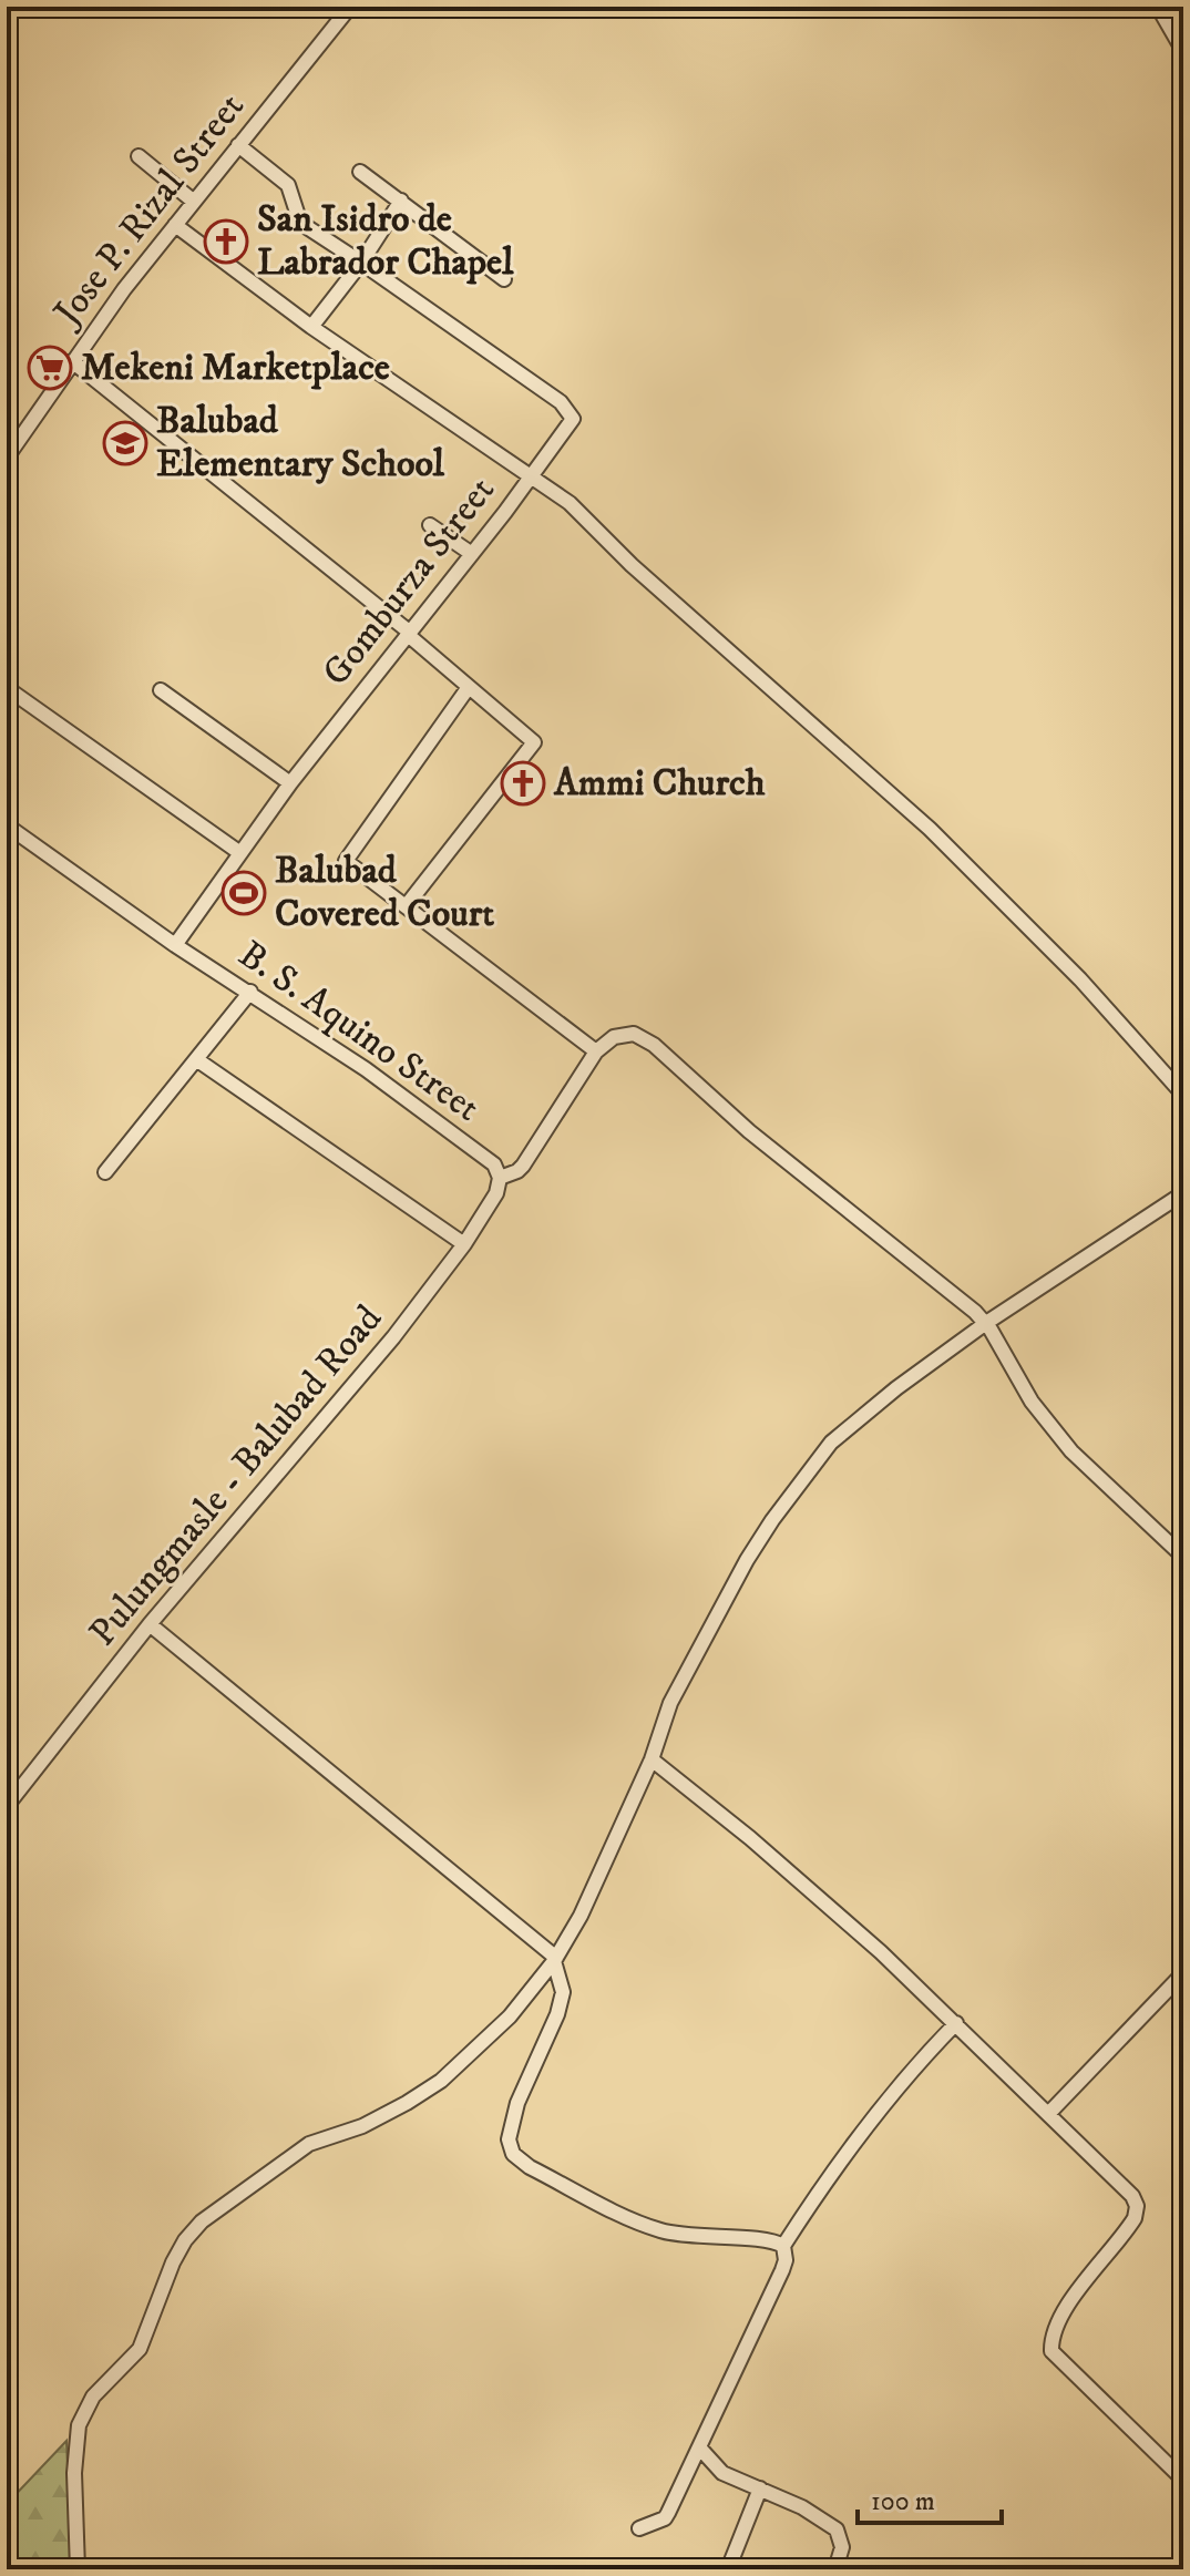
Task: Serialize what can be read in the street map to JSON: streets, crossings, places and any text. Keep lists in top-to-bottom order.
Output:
{
  "streets": {
    "street": [
      "Jose P. Rizal Street",
      "Gomburza Street",
      "B. S. Aquino Street",
      "Pulungmasle - Balubad Road"
    ]
  },
  "crossings": [
    ["Jose P. Rizal Street", "Gomburza Street"],
    ["Gomburza Street", "B. S. Aquino Street"],
    ["B. S. Aquino Street", "Pulungmasle - Balubad Road"]
  ],
  "places": {
    "church": ["San Isidro de Labrador Chapel", "Ammi Church"],
    "supermarket": ["Mekeni Marketplace"],
    "school or university": ["Balubad Elementary School"],
    "sports": ["Balubad Covered Court"]
  },
  "scale_bar": "100 m"
}
